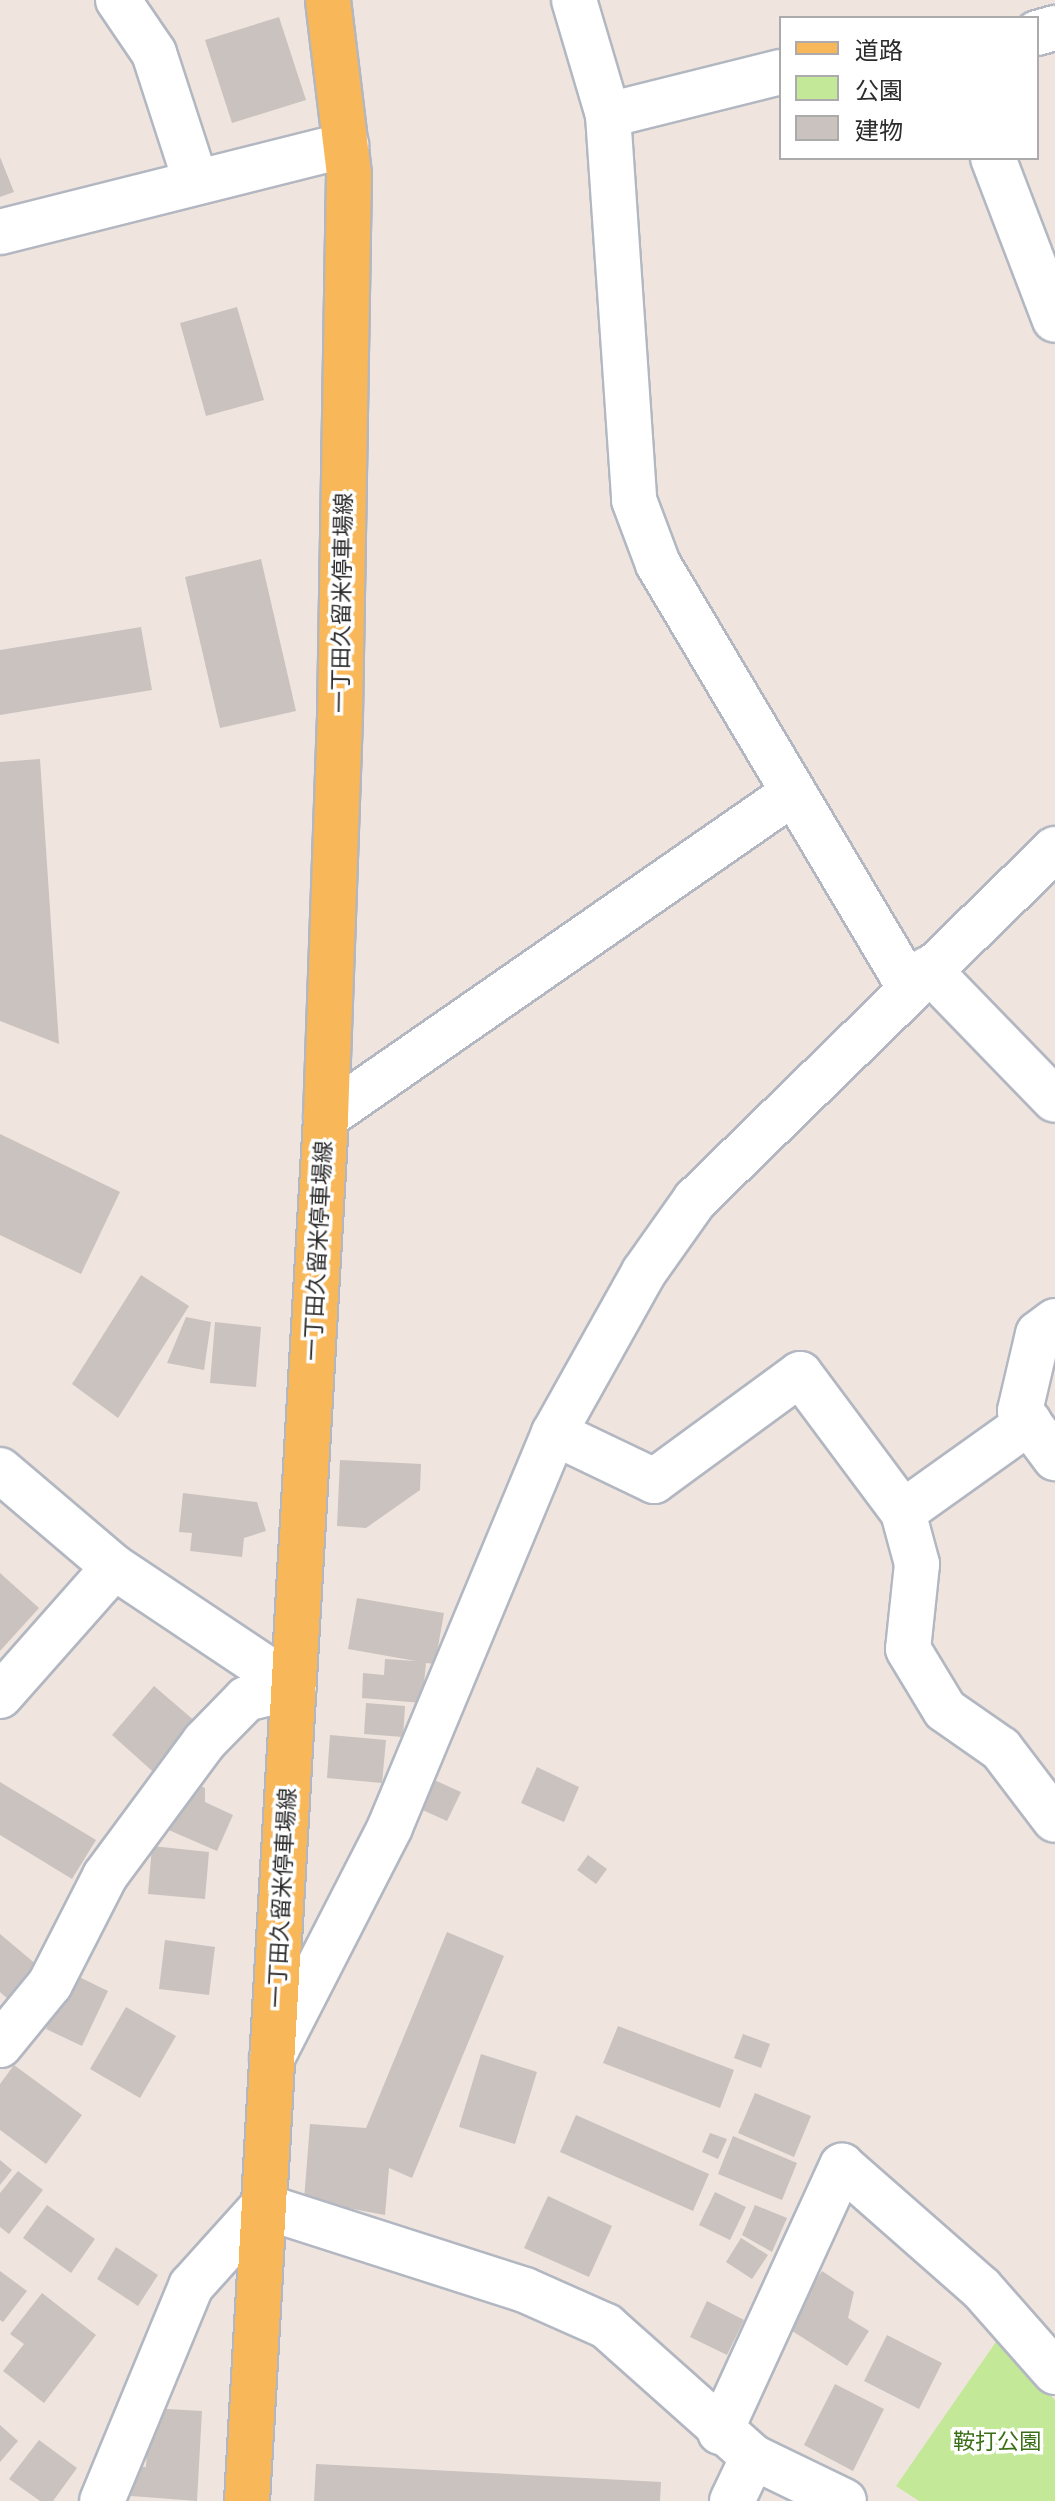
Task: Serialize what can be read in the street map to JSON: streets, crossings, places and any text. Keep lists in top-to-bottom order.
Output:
{
  "streets": {
    "main road": ["一丁田久留米停車場線"]
  },
  "parks": ["鞍打公園"],
  "legend": ["道路", "公園", "建物"]
}
